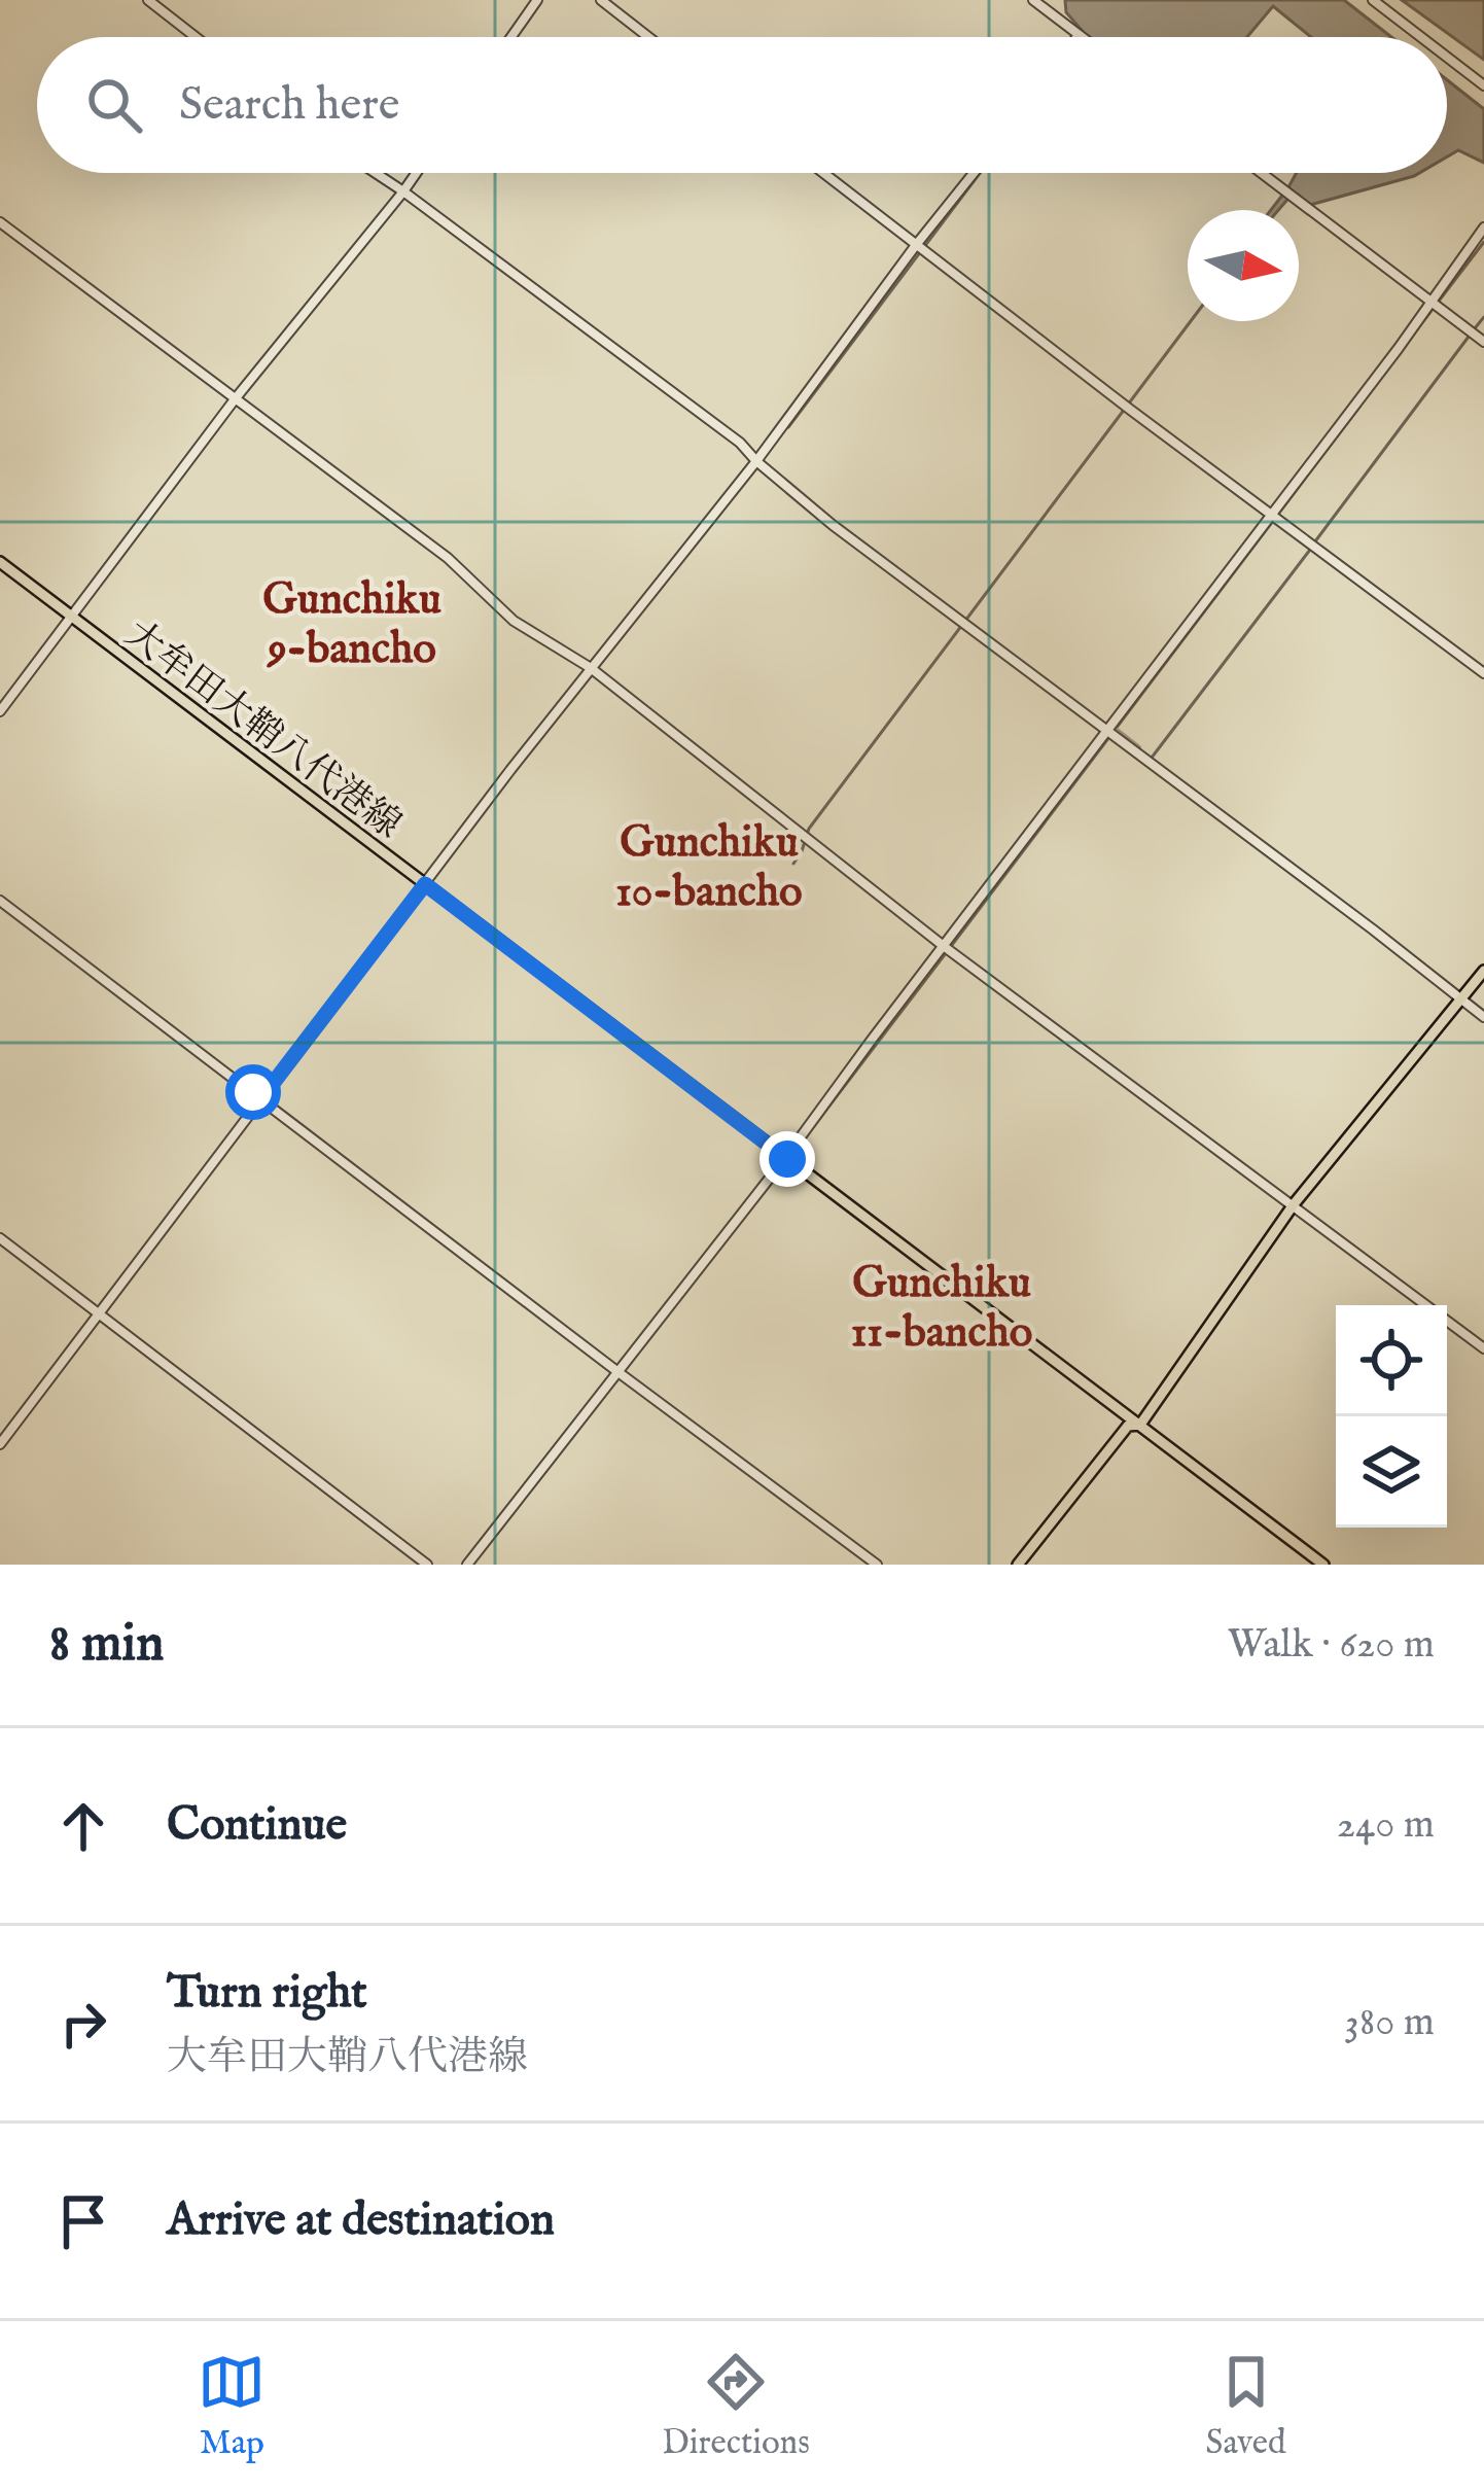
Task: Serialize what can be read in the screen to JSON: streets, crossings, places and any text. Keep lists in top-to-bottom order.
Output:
{
  "streets": {
    "main road": ["大牟田大鞘八代港線"]
  },
  "districts": ["Gunchiku 9-bancho", "Gunchiku 10-bancho", "Gunchiku 11-bancho"],
  "north": "right",
  "page": {
    "search": "Search here",
    "heading": ["8 min", "Walk · 620 m"],
    "list": [
      ["Continue", "240 m"],
      ["Turn right", "大牟田大鞘八代港線", "380 m"],
      "Arrive at destination"
    ],
    "nav": ["Map", "Directions", "Saved"]
  }
}
